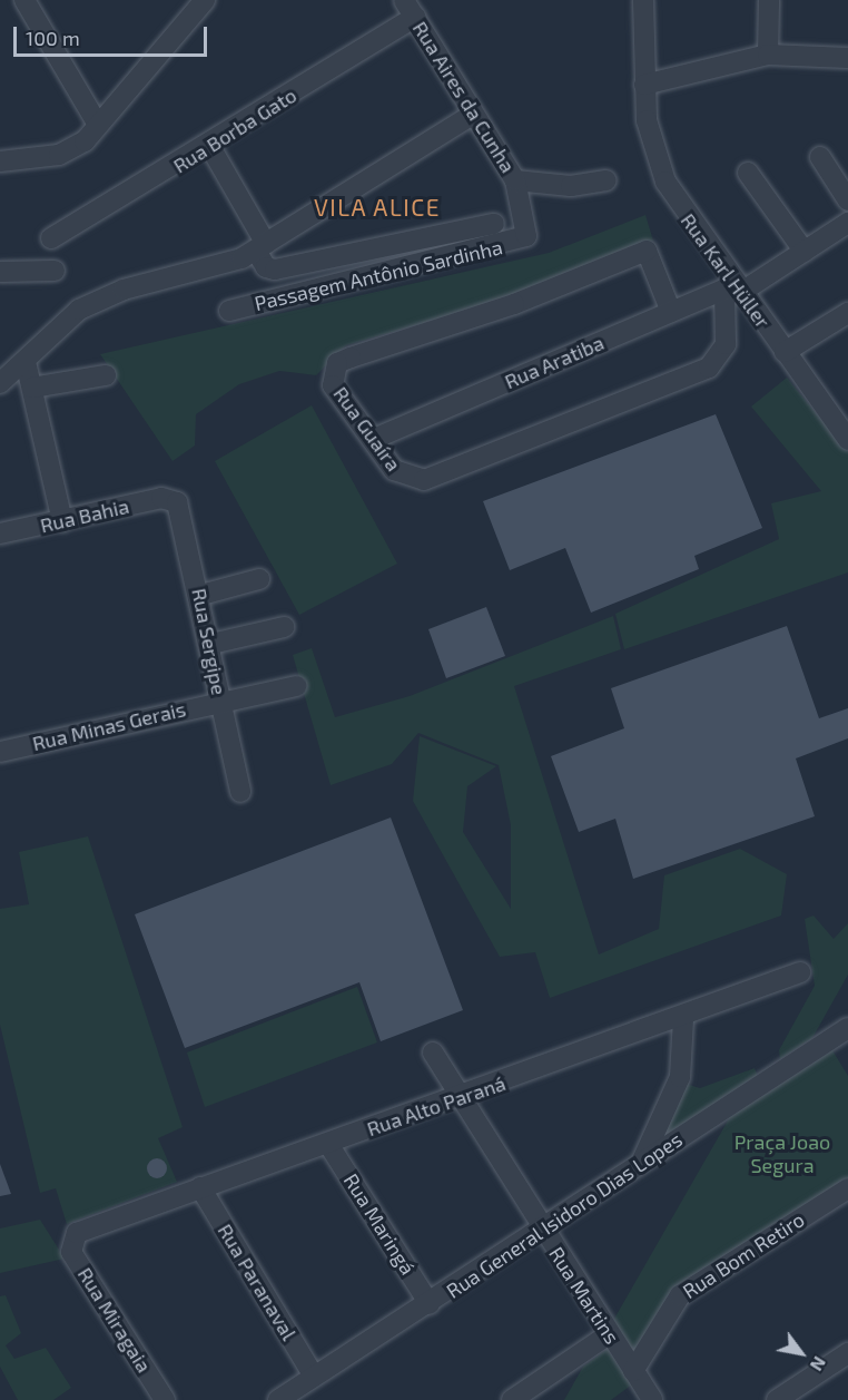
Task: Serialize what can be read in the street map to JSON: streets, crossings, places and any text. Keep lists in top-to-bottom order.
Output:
{
  "streets": {
    "street": [
      "Rua Aires da Cunha",
      "Rua Borba Gato",
      "Rua Karl Hüller",
      "Passagem Antônio Sardinha",
      "Rua Aratiba",
      "Rua Guaíra",
      "Rua Bahia",
      "Rua Sergipe",
      "Rua Minas Gerais",
      "Rua Alto Paraná",
      "Rua General Isidoro Dias Lopes",
      "Rua Maringá",
      "Rua Bom Retiro",
      "Rua Paranaval",
      "Rua Martins",
      "Rua Miragaia"
    ]
  },
  "crossings": [
    ["Rua Aires da Cunha", "Rua Borba Gato"],
    ["Rua Aires da Cunha", "Passagem Antônio Sardinha"],
    ["Rua Karl Hüller", "Rua Aratiba"],
    ["Rua Karl Hüller", "Rua Guaíra"],
    ["Rua Aratiba", "Rua Guaíra"],
    ["Rua Bahia", "Rua Sergipe"],
    ["Rua Sergipe", "Rua Minas Gerais"],
    ["Rua Alto Paraná", "Rua Maringá"],
    ["Rua Alto Paraná", "Rua Paranaval"],
    ["Rua Alto Paraná", "Rua Martins"],
    ["Rua Alto Paraná", "Rua Miragaia"],
    ["Rua General Isidoro Dias Lopes", "Rua Maringá"],
    ["Rua General Isidoro Dias Lopes", "Rua Paranaval"],
    ["Rua General Isidoro Dias Lopes", "Rua Martins"],
    ["Rua Bom Retiro", "Rua Martins"]
  ],
  "districts": ["VILA ALICE"],
  "parks": ["Praça Joao Segura"],
  "scale_bar": "100 m",
  "north": "bottom right"
}
